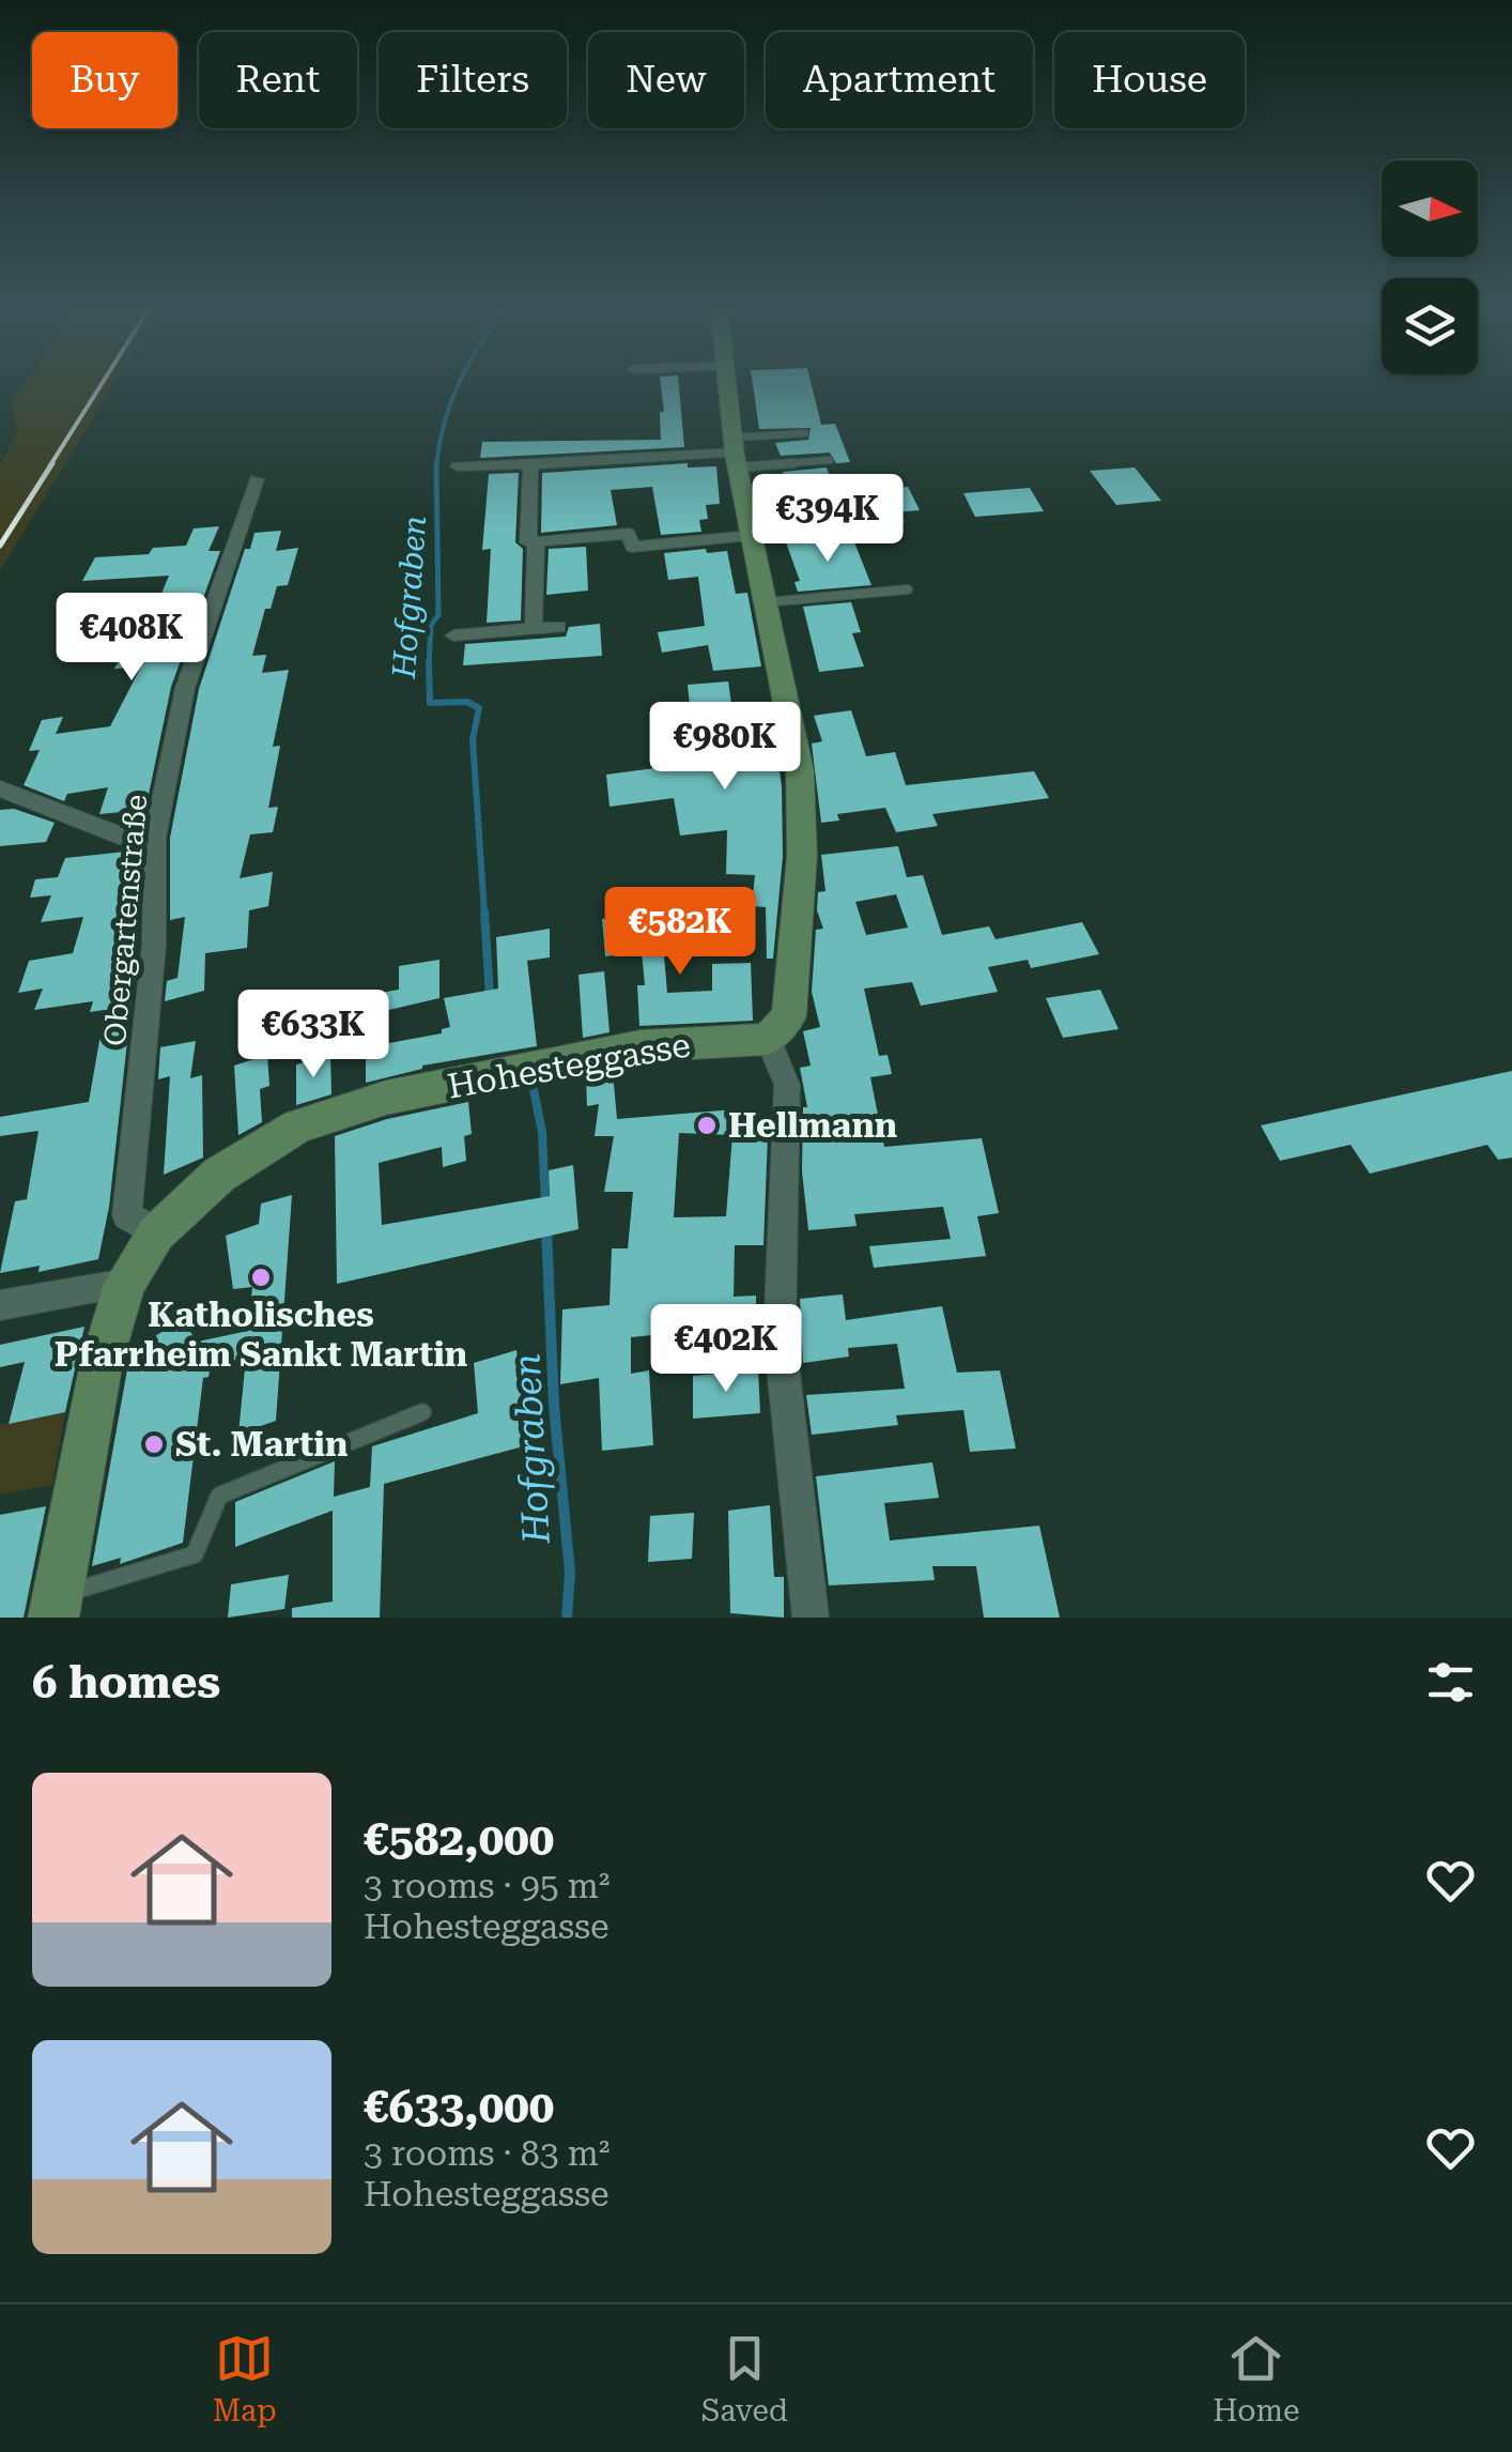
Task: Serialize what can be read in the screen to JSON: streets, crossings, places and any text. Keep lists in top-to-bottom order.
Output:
{
  "streets": {
    "main road": ["Hohesteggasse"],
    "street": ["Obergartenstraße"]
  },
  "crossings": [
    ["Obergartenstraße", "Hohesteggasse"]
  ],
  "water": ["Hofgraben"],
  "places": ["Hellmann", "Katholisches Pfarrheim Sankt Martin", "St. Martin"],
  "north": "right",
  "page": {
    "chip": [
      "Buy",
      "Rent",
      "Filters",
      "New",
      "Apartment",
      "House"
    ],
    "price": [
      "€394K",
      "€408K",
      "€980K",
      "€582K",
      "€633K",
      "€402K"
    ],
    "heading": "6 homes",
    "list": [
      {
        "name": "€582,000",
        "note": "3 rooms · 95 m² · Hohesteggasse"
      },
      {
        "name": "€633,000",
        "note": "3 rooms · 83 m² · Hohesteggasse"
      }
    ],
    "tabs": ["Map", "Saved", "Home"]
  }
}
